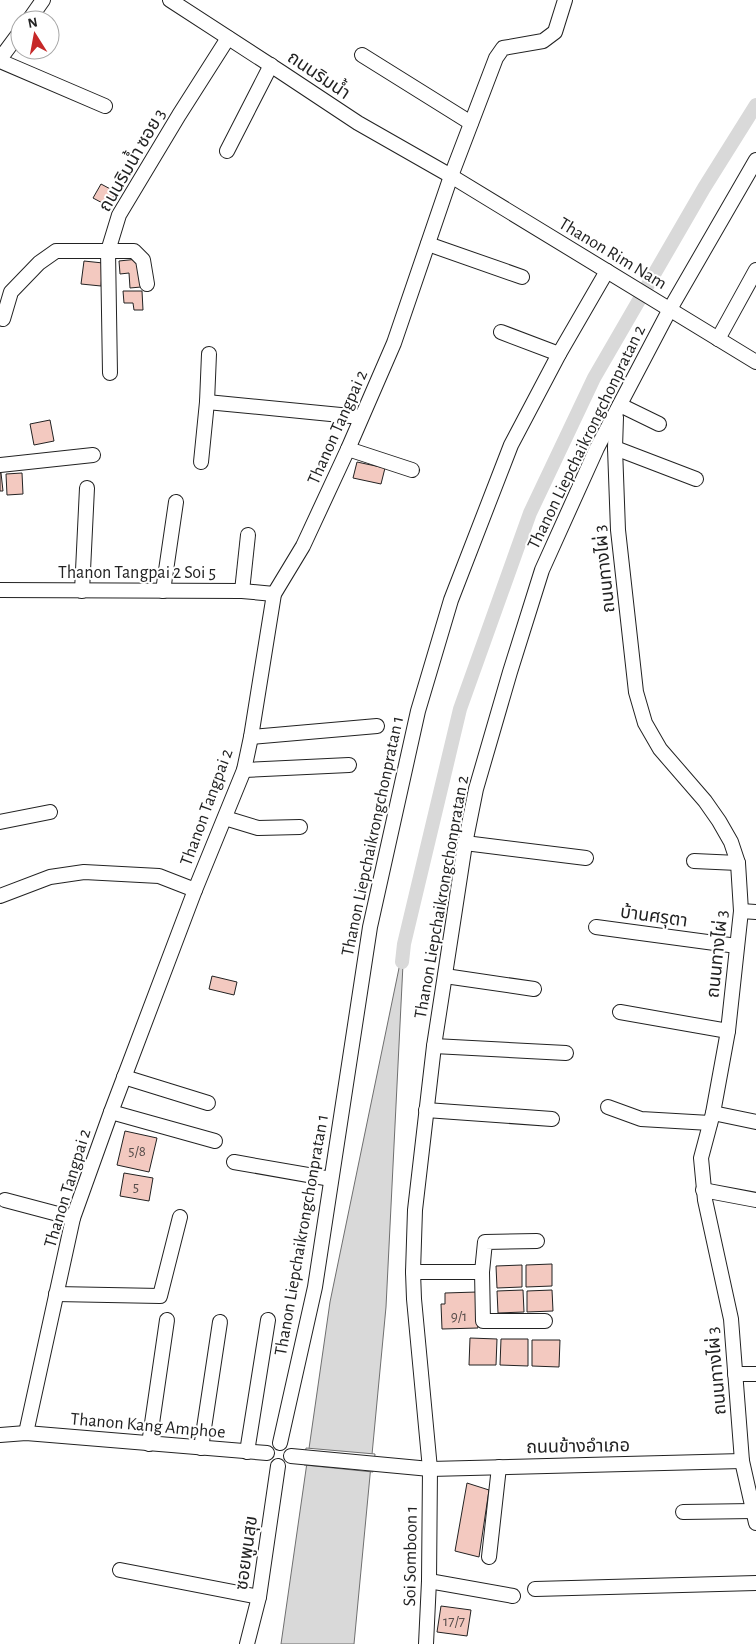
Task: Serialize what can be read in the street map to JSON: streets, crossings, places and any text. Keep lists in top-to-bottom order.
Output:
{
  "streets": {
    "street": [
      "ถนนริมน้ำ",
      "ถนนริมน้ำ ซอย 3",
      "Thanon Rim Nam",
      "Thanon Tangpai 2",
      "Thanon Liepchaikrongchonpratan 2",
      "ถนนทางไผ่ 3",
      "Thanon Tangpai 2 Soi 5",
      "Thanon Liepchaikrongchonpratan 1",
      "บ้านศรุตา",
      "Thanon Kang Amphoe",
      "ถนนข้างอำเภอ",
      "ซอยพูนสุข",
      "Soi Somboon 1"
    ]
  },
  "crossings": [
    ["ถนนริมน้ำ", "ถนนริมน้ำ ซอย 3"],
    ["ถนนริมน้ำ", "Thanon Rim Nam"],
    ["ถนนริมน้ำ", "Thanon Tangpai 2"],
    ["Thanon Rim Nam", "Thanon Tangpai 2"],
    ["Thanon Rim Nam", "Thanon Liepchaikrongchonpratan 2"],
    ["Thanon Rim Nam", "Thanon Liepchaikrongchonpratan 1"],
    ["Thanon Tangpai 2", "Thanon Tangpai 2 Soi 5"],
    ["Thanon Tangpai 2", "Thanon Kang Amphoe"],
    ["Thanon Liepchaikrongchonpratan 2", "ถนนทางไผ่ 3"],
    ["Thanon Liepchaikrongchonpratan 2", "ถนนข้างอำเภอ"],
    ["Thanon Liepchaikrongchonpratan 2", "Soi Somboon 1"],
    ["ถนนทางไผ่ 3", "บ้านศรุตา"],
    ["ถนนทางไผ่ 3", "ถนนข้างอำเภอ"],
    ["Thanon Liepchaikrongchonpratan 1", "Thanon Kang Amphoe"],
    ["Thanon Liepchaikrongchonpratan 1", "ถนนข้างอำเภอ"],
    ["Thanon Liepchaikrongchonpratan 1", "ซอยพูนสุข"],
    ["Thanon Kang Amphoe", "ถนนข้างอำเภอ"],
    ["Thanon Kang Amphoe", "ซอยพูนสุข"],
    ["ถนนข้างอำเภอ", "ซอยพูนสุข"],
    ["ถนนข้างอำเภอ", "Soi Somboon 1"]
  ],
  "house_numbers": [
    "5/8",
    "5",
    "9/1",
    "17/7"
  ],
  "north": "top"
}
